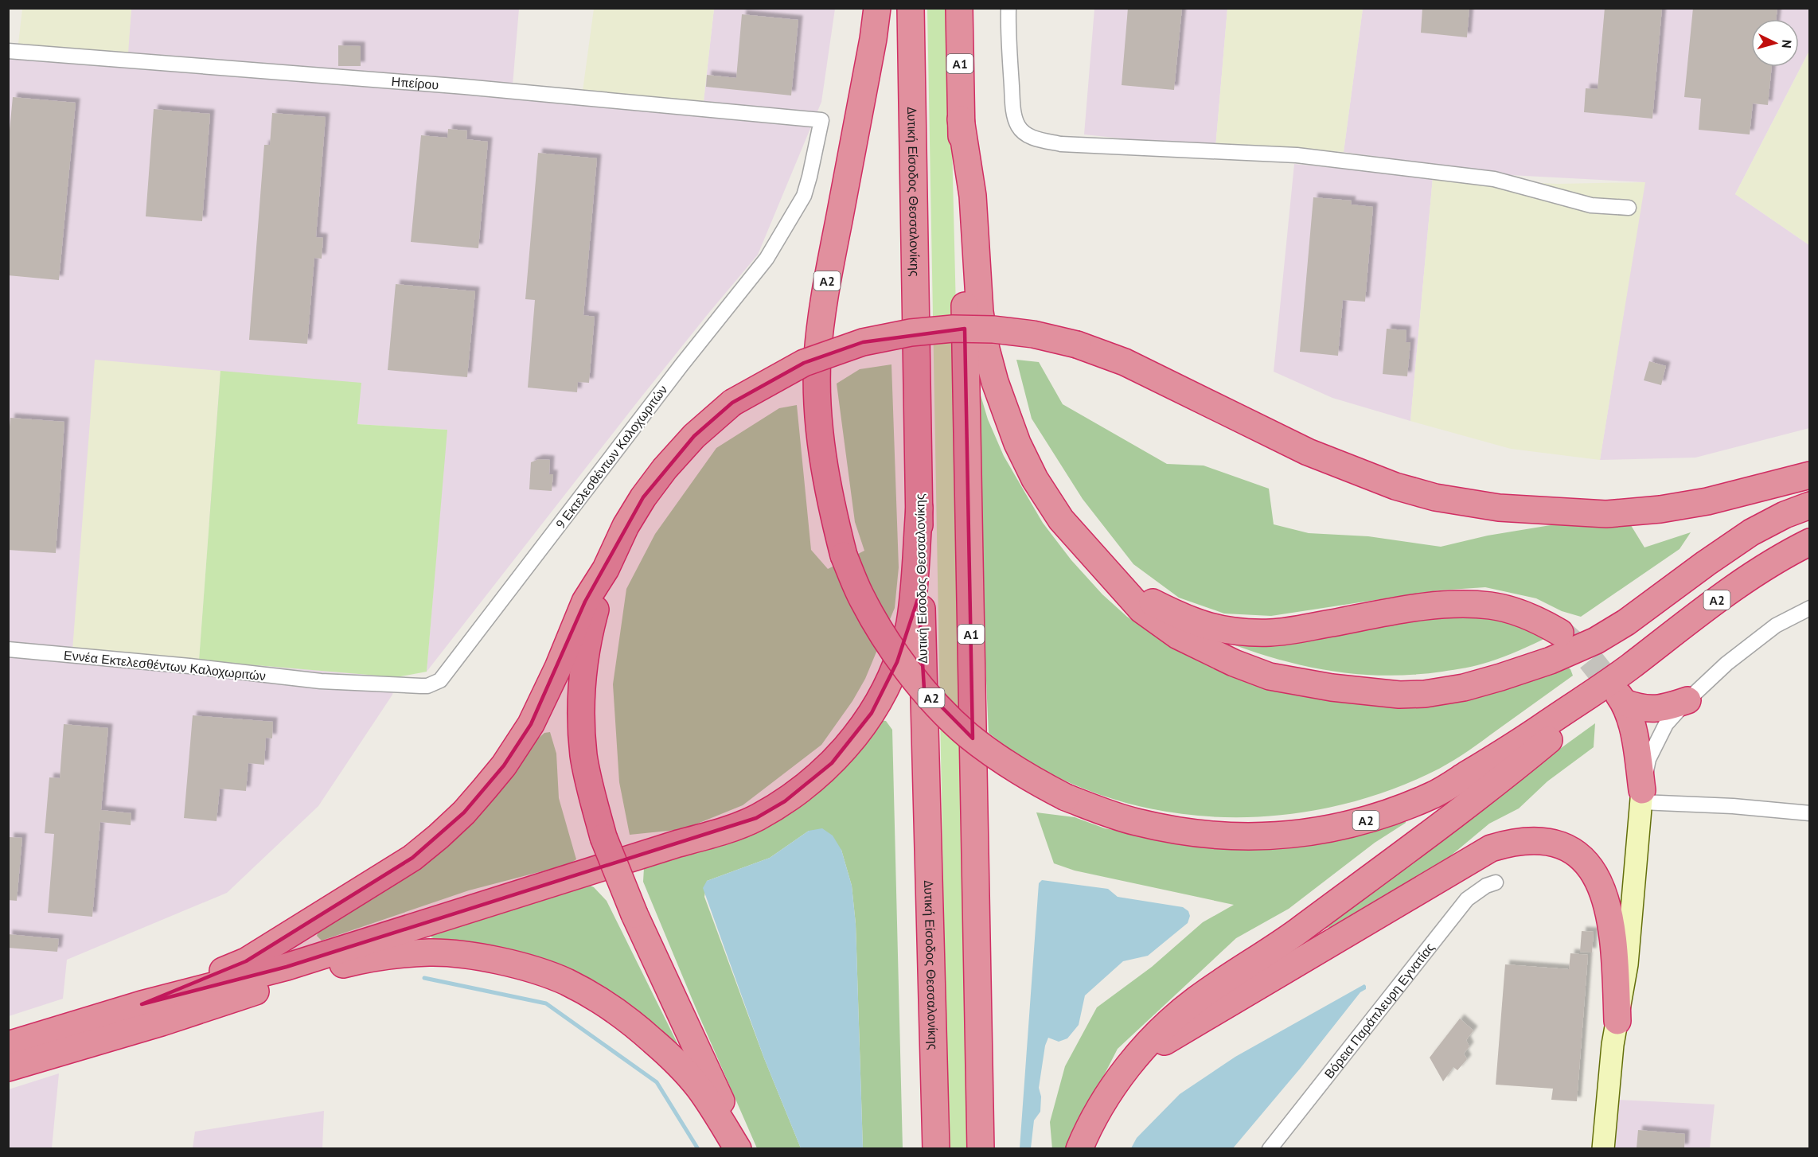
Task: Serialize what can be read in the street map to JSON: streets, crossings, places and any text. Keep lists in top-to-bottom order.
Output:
{
  "streets": {
    "highway": ["Α1", "Δυτική Είσοδος Θεσσαλονίκης", "Α2"],
    "street": [
      "Ηπείρου",
      "9 Εκτελεσθέντων Καλοχωριτών",
      "Εννέα Εκτελεσθέντων Καλοχωριτών",
      "Βόρεια Παράπλευρη Εγνατίας"
    ]
  },
  "crossings": [
    ["Ηπείρου", "9 Εκτελεσθέντων Καλοχωριτών"],
    ["9 Εκτελεσθέντων Καλοχωριτών", "Εννέα Εκτελεσθέντων Καλοχωριτών"]
  ],
  "north": "right"
}
